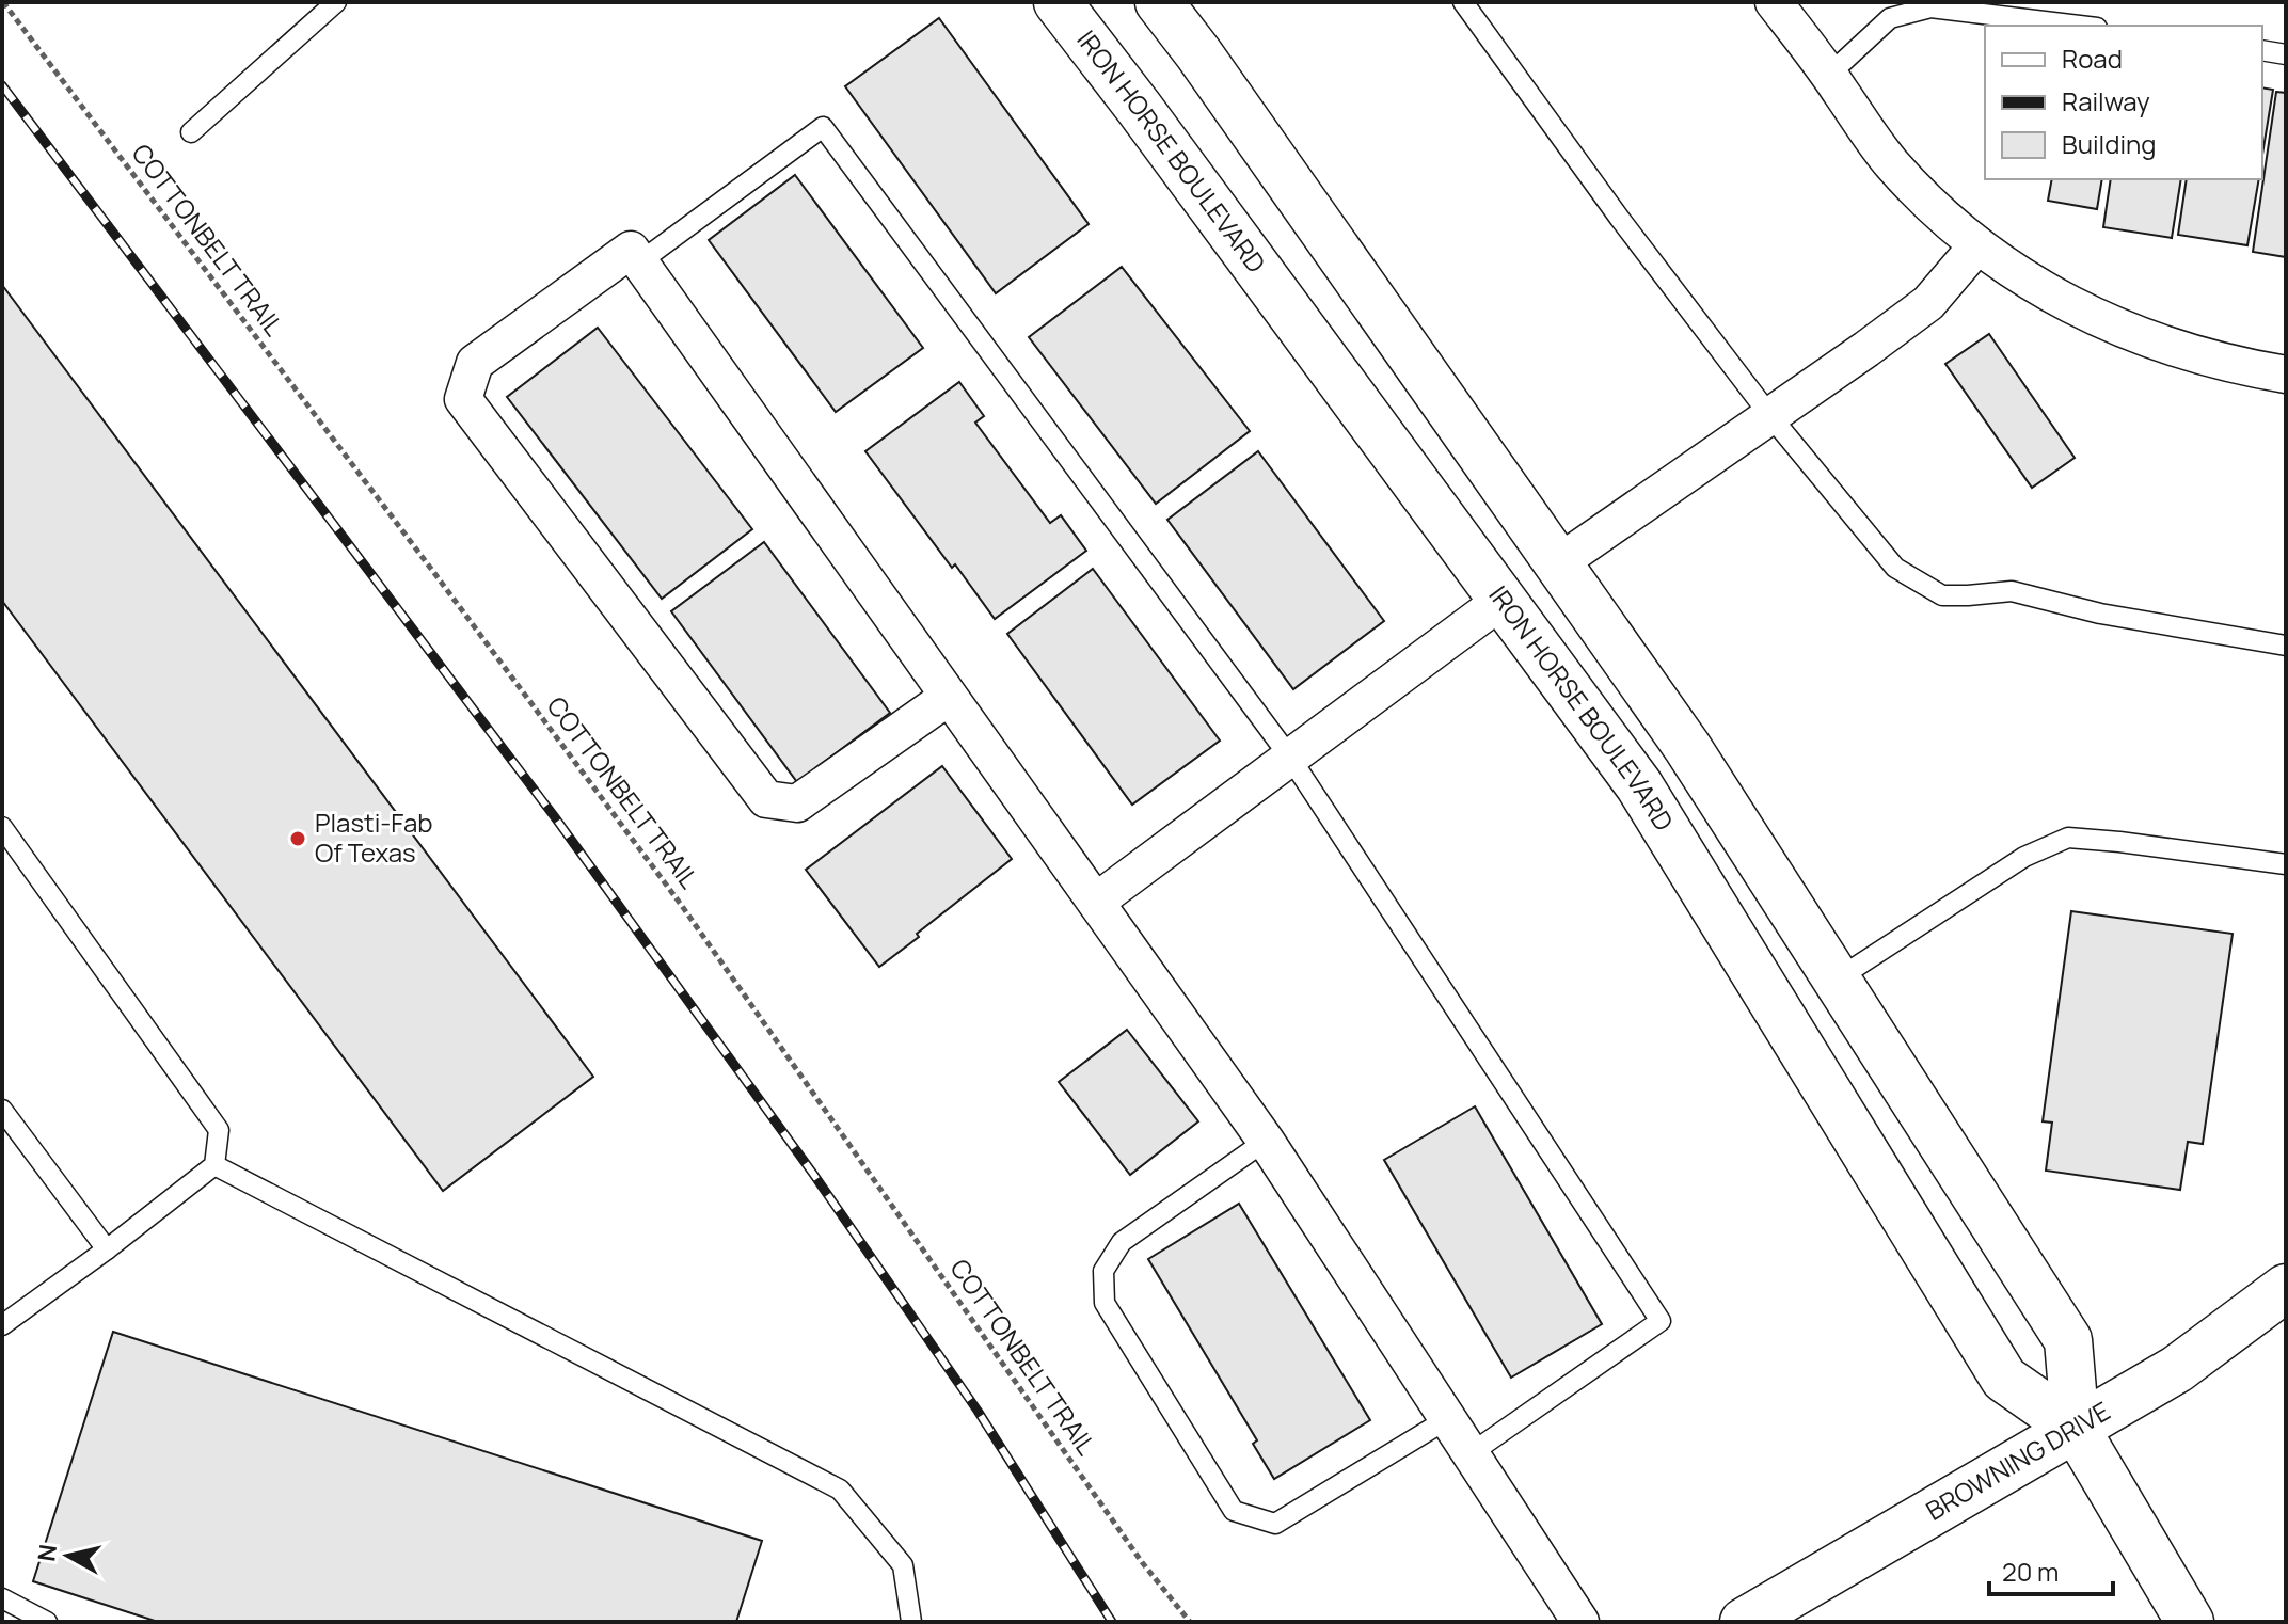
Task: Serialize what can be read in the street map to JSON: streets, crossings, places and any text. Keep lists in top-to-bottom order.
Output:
{
  "streets": {
    "street": ["IRON HORSE BOULEVARD", "BROWNING DRIVE"],
    "path": ["COTTONBELT TRAIL"]
  },
  "crossings": [
    ["IRON HORSE BOULEVARD", "BROWNING DRIVE"]
  ],
  "places": ["Plasti-Fab Of Texas"],
  "legend": ["Road", "Railway", "Building"],
  "scale_bar": "20 m",
  "north": "left"
}
